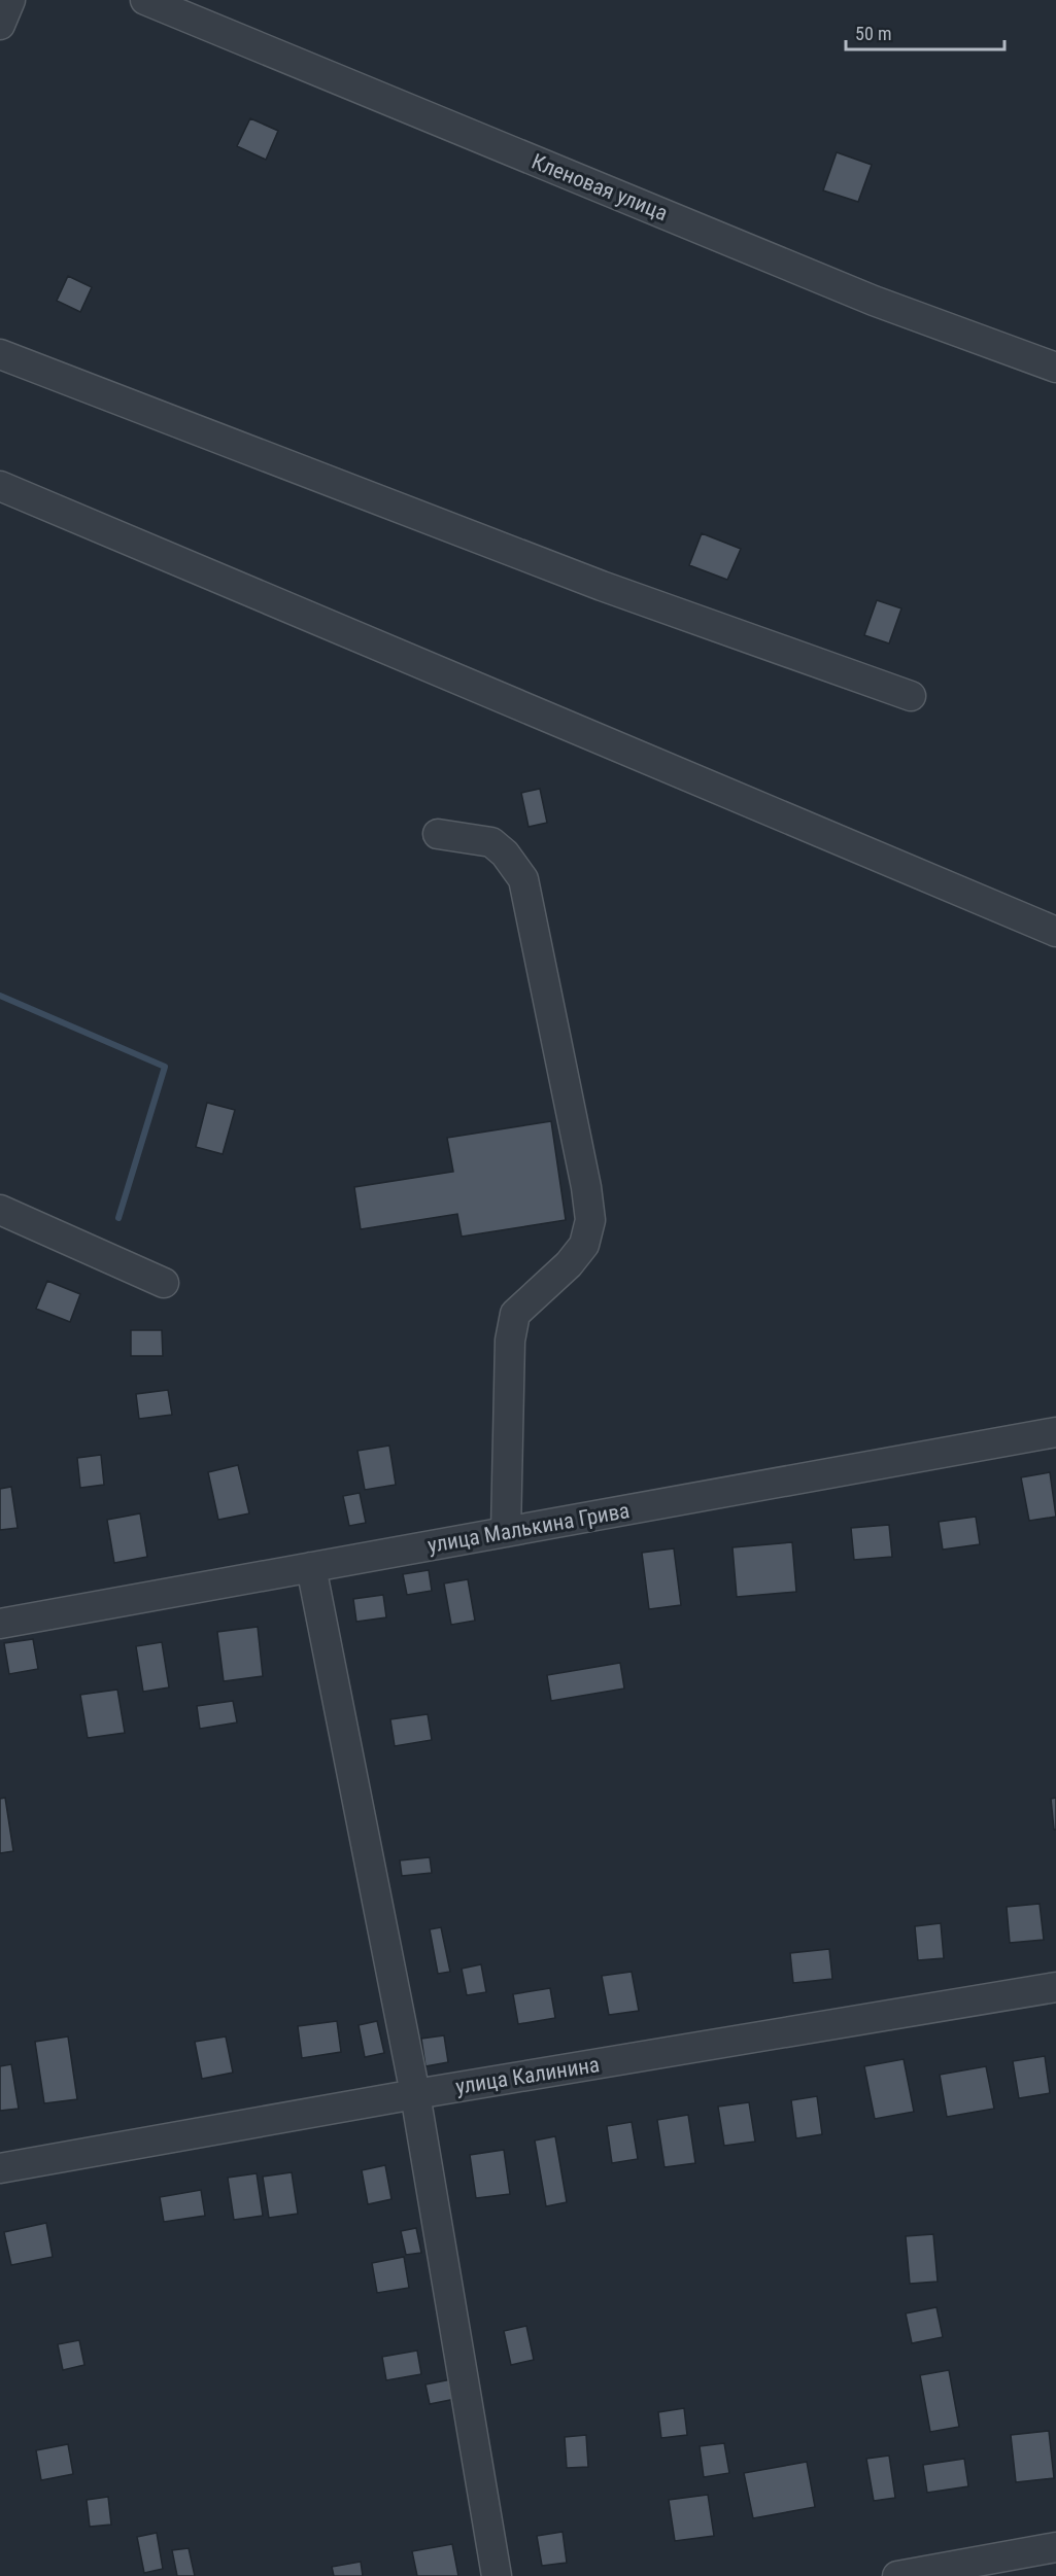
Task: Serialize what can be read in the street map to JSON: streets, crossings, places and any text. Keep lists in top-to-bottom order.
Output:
{
  "streets": {
    "street": ["Кленовая улица", "улица Малькина Грива", "улица Калинина"]
  },
  "scale_bar": "50 m"
}
